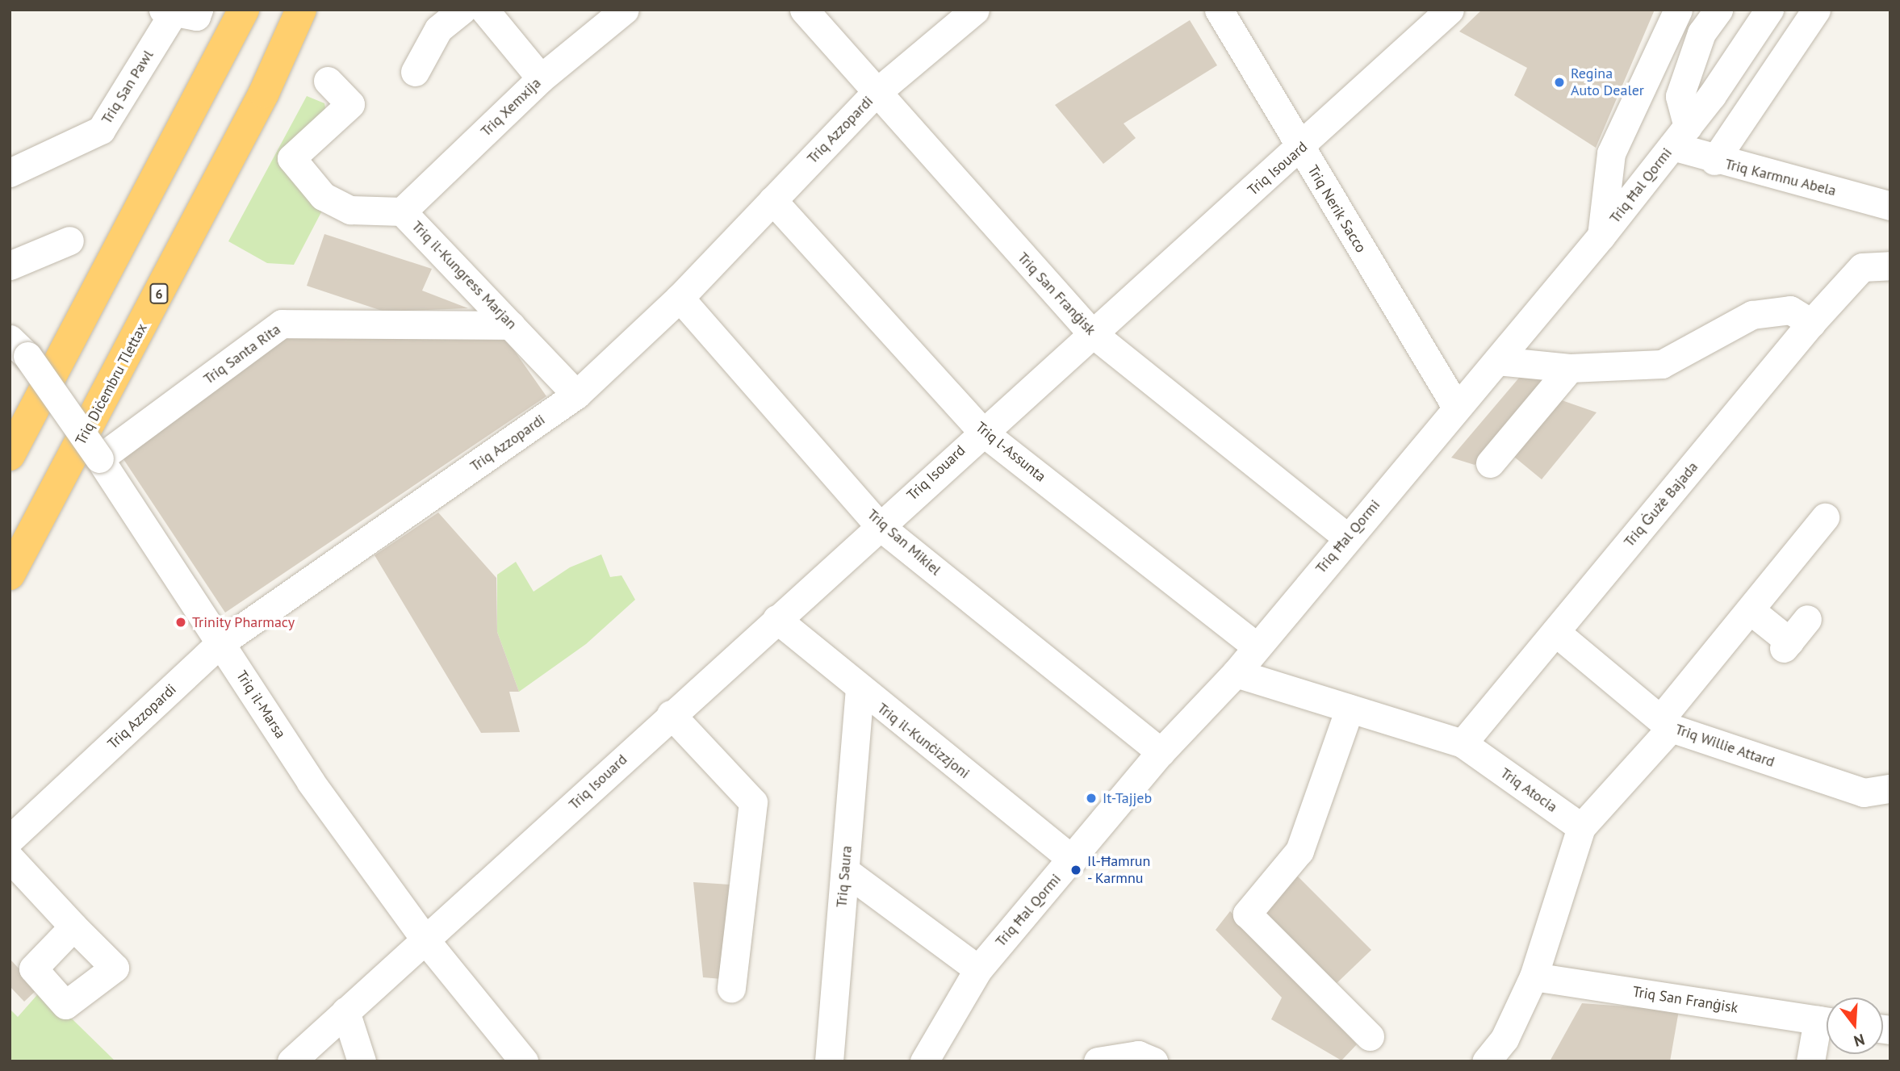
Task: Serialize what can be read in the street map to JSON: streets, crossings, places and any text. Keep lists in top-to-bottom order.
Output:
{
  "streets": {
    "highway": ["6", "Triq Diċembru Tlettax"],
    "street": [
      "Triq San Pawl",
      "Triq Xemxija",
      "Triq Azzopardi",
      "Triq Isouard",
      "Triq Karmnu Abela",
      "Triq Ħal Qormi",
      "Triq Nerik Sacco",
      "Triq il-Kungress Marjan",
      "Triq San Franġisk",
      "Triq Santa Rita",
      "Triq l-Assunta",
      "Triq Ġużè Bajada",
      "Triq San Mikiel",
      "Triq il-Marsa",
      "Triq il-Kunċizzjoni",
      "Triq Willie Attard",
      "Triq Atocia",
      "Triq Saura"
    ]
  },
  "crossings": [
    ["Triq Xemxija", "Triq il-Kungress Marjan"],
    ["Triq Azzopardi", "Triq il-Kungress Marjan"],
    ["Triq Azzopardi", "Triq San Franġisk"],
    ["Triq Azzopardi", "Triq l-Assunta"],
    ["Triq Azzopardi", "Triq San Mikiel"],
    ["Triq Azzopardi", "Triq il-Marsa"],
    ["Triq Isouard", "Triq Nerik Sacco"],
    ["Triq Isouard", "Triq San Franġisk"],
    ["Triq Isouard", "Triq l-Assunta"],
    ["Triq Isouard", "Triq San Mikiel"],
    ["Triq Isouard", "Triq il-Marsa"],
    ["Triq Isouard", "Triq il-Kunċizzjoni"],
    ["Triq Karmnu Abela", "Triq Ħal Qormi"],
    ["Triq Ħal Qormi", "Triq Nerik Sacco"],
    ["Triq Ħal Qormi", "Triq San Franġisk"],
    ["Triq Ħal Qormi", "Triq l-Assunta"],
    ["Triq Ħal Qormi", "Triq San Mikiel"],
    ["Triq Ħal Qormi", "Triq il-Kunċizzjoni"],
    ["Triq Ħal Qormi", "Triq Atocia"],
    ["Triq il-Kungress Marjan", "Triq Santa Rita"],
    ["Triq Santa Rita", "Triq il-Marsa"],
    ["Triq Ġużè Bajada", "Triq Willie Attard"],
    ["Triq Ġużè Bajada", "Triq Atocia"],
    ["Triq il-Kunċizzjoni", "Triq Saura"]
  ],
  "places": [
    "Regina Auto Dealer",
    "Trinity Pharmacy",
    "It-Tajjeb",
    "Il-Ħamrun - Karmnu"
  ],
  "north": "bottom"
}
